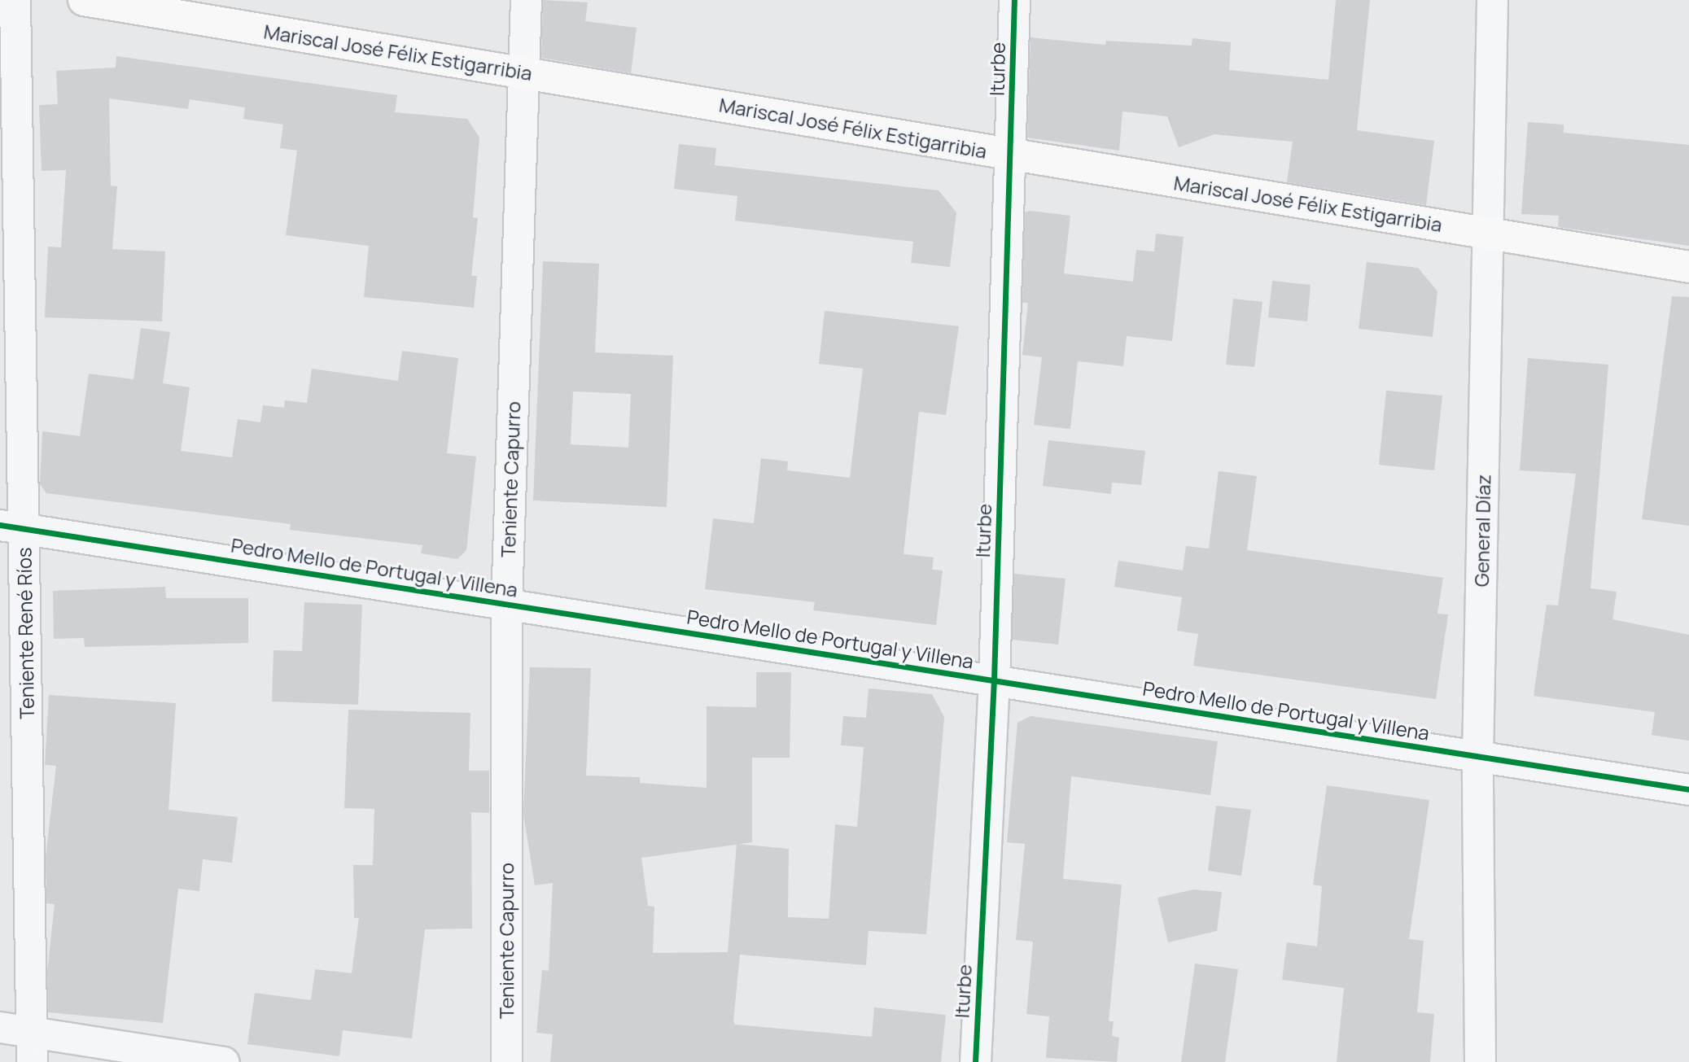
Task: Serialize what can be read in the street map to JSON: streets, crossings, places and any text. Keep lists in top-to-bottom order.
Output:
{
  "streets": {
    "main road": ["Mariscal José Félix Estigarribia"],
    "street": [
      "Iturbe",
      "Teniente Capurro",
      "General Díaz",
      "Pedro Mello de Portugal y Villena",
      "Teniente René Ríos"
    ]
  },
  "crossings": [
    ["Mariscal José Félix Estigarribia", "Iturbe"],
    ["Mariscal José Félix Estigarribia", "Teniente Capurro"],
    ["Mariscal José Félix Estigarribia", "General Díaz"],
    ["Iturbe", "Pedro Mello de Portugal y Villena"],
    ["Teniente Capurro", "Pedro Mello de Portugal y Villena"],
    ["General Díaz", "Pedro Mello de Portugal y Villena"],
    ["Pedro Mello de Portugal y Villena", "Teniente René Ríos"]
  ]
}
